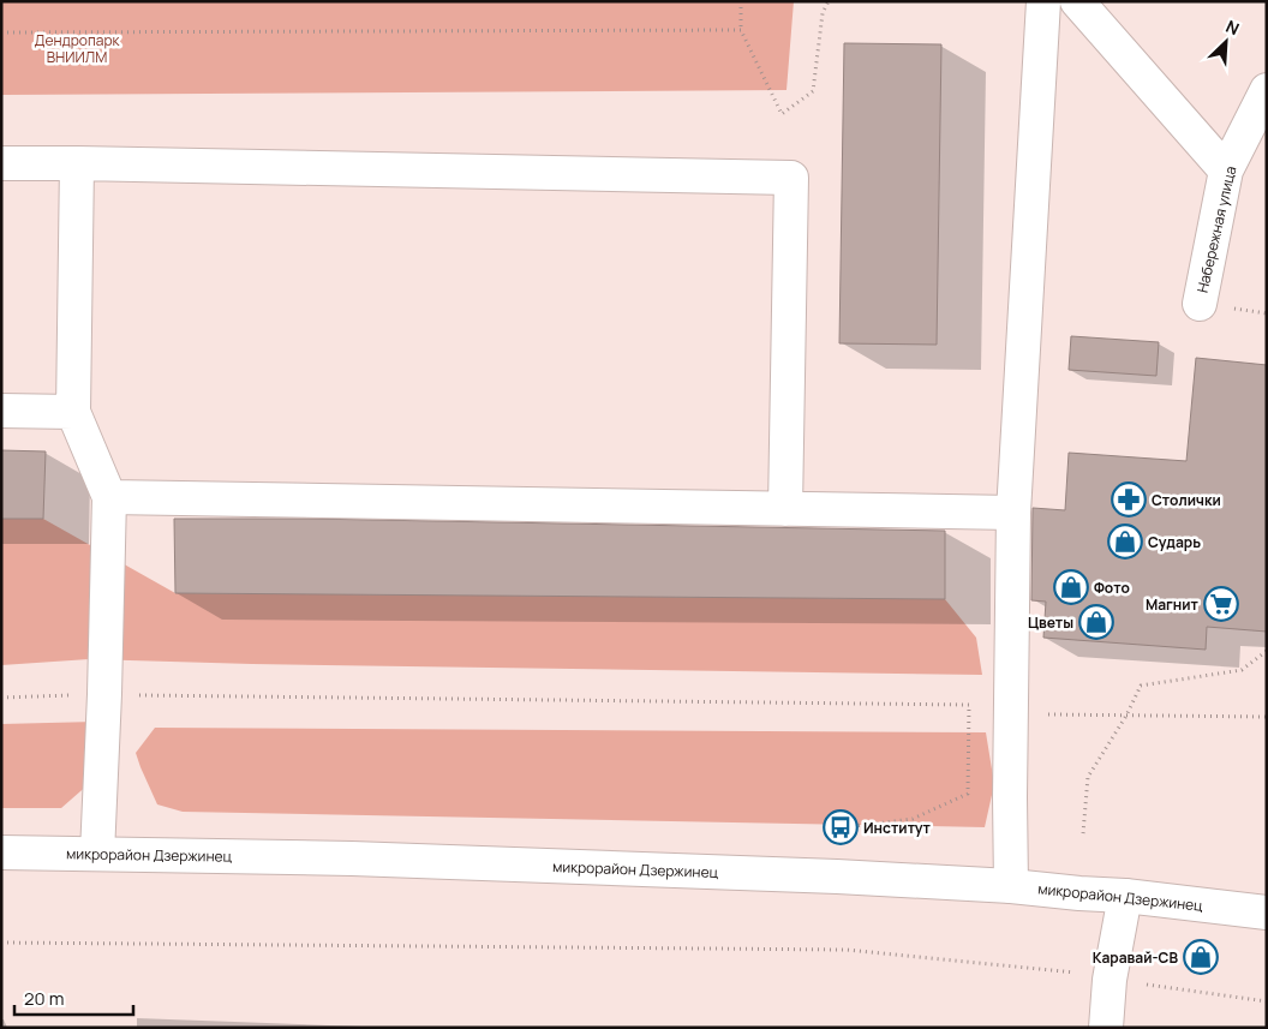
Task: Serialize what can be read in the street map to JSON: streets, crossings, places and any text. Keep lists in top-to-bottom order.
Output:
{
  "streets": {
    "street": ["Набережная улица", "микрорайон Дзержинец"]
  },
  "parks": ["Дендропарк ВНИИЛМ"],
  "places": {
    "pharmacy": ["Столички"],
    "shop": [
      "Сударь",
      "Фото",
      "Цветы",
      "Каравай-СВ"
    ],
    "supermarket": ["Магнит"],
    "bus stop": ["Институт"]
  },
  "scale_bar": "20 m",
  "north": "top right"
}
